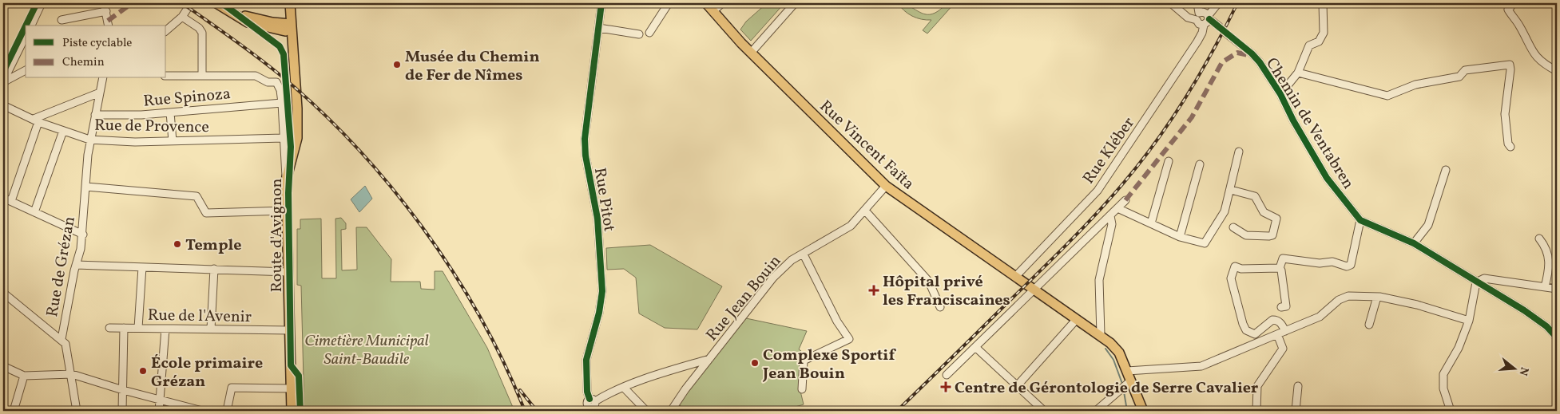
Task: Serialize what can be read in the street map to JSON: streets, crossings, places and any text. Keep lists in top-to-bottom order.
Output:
{
  "streets": {
    "main road": ["Rue Vincent Faïta", "Route d'Avignon"],
    "street": [
      "Rue Spinoza",
      "Chemin de Ventabren",
      "Rue de Provence",
      "Rue Kléber",
      "Rue Pitot",
      "Rue de Grézan",
      "Rue Jean Bouin",
      "Rue de l'Avenir"
    ]
  },
  "crossings": [
    ["Rue Spinoza", "Route d'Avignon"],
    ["Rue Spinoza", "Rue de Grézan"],
    ["Rue de Provence", "Route d'Avignon"],
    ["Rue de Provence", "Rue de Grézan"],
    ["Rue Vincent Faïta", "Rue Kléber"],
    ["Rue Vincent Faïta", "Rue Jean Bouin"],
    ["Route d'Avignon", "Rue de l'Avenir"]
  ],
  "parks": ["Cimetière Municipal Saint-Baudile"],
  "places": {
    "other": [
      "Musée du Chemin de Fer de Nîmes",
      "Temple",
      "Complexe Sportif Jean Bouin",
      "École primaire Grézan"
    ],
    "health": ["Hôpital privé les Franciscaines", "Centre de Gérontologie de Serre Cavalier"]
  },
  "legend": ["Piste cyclable", "Chemin"],
  "north": "right"
}
